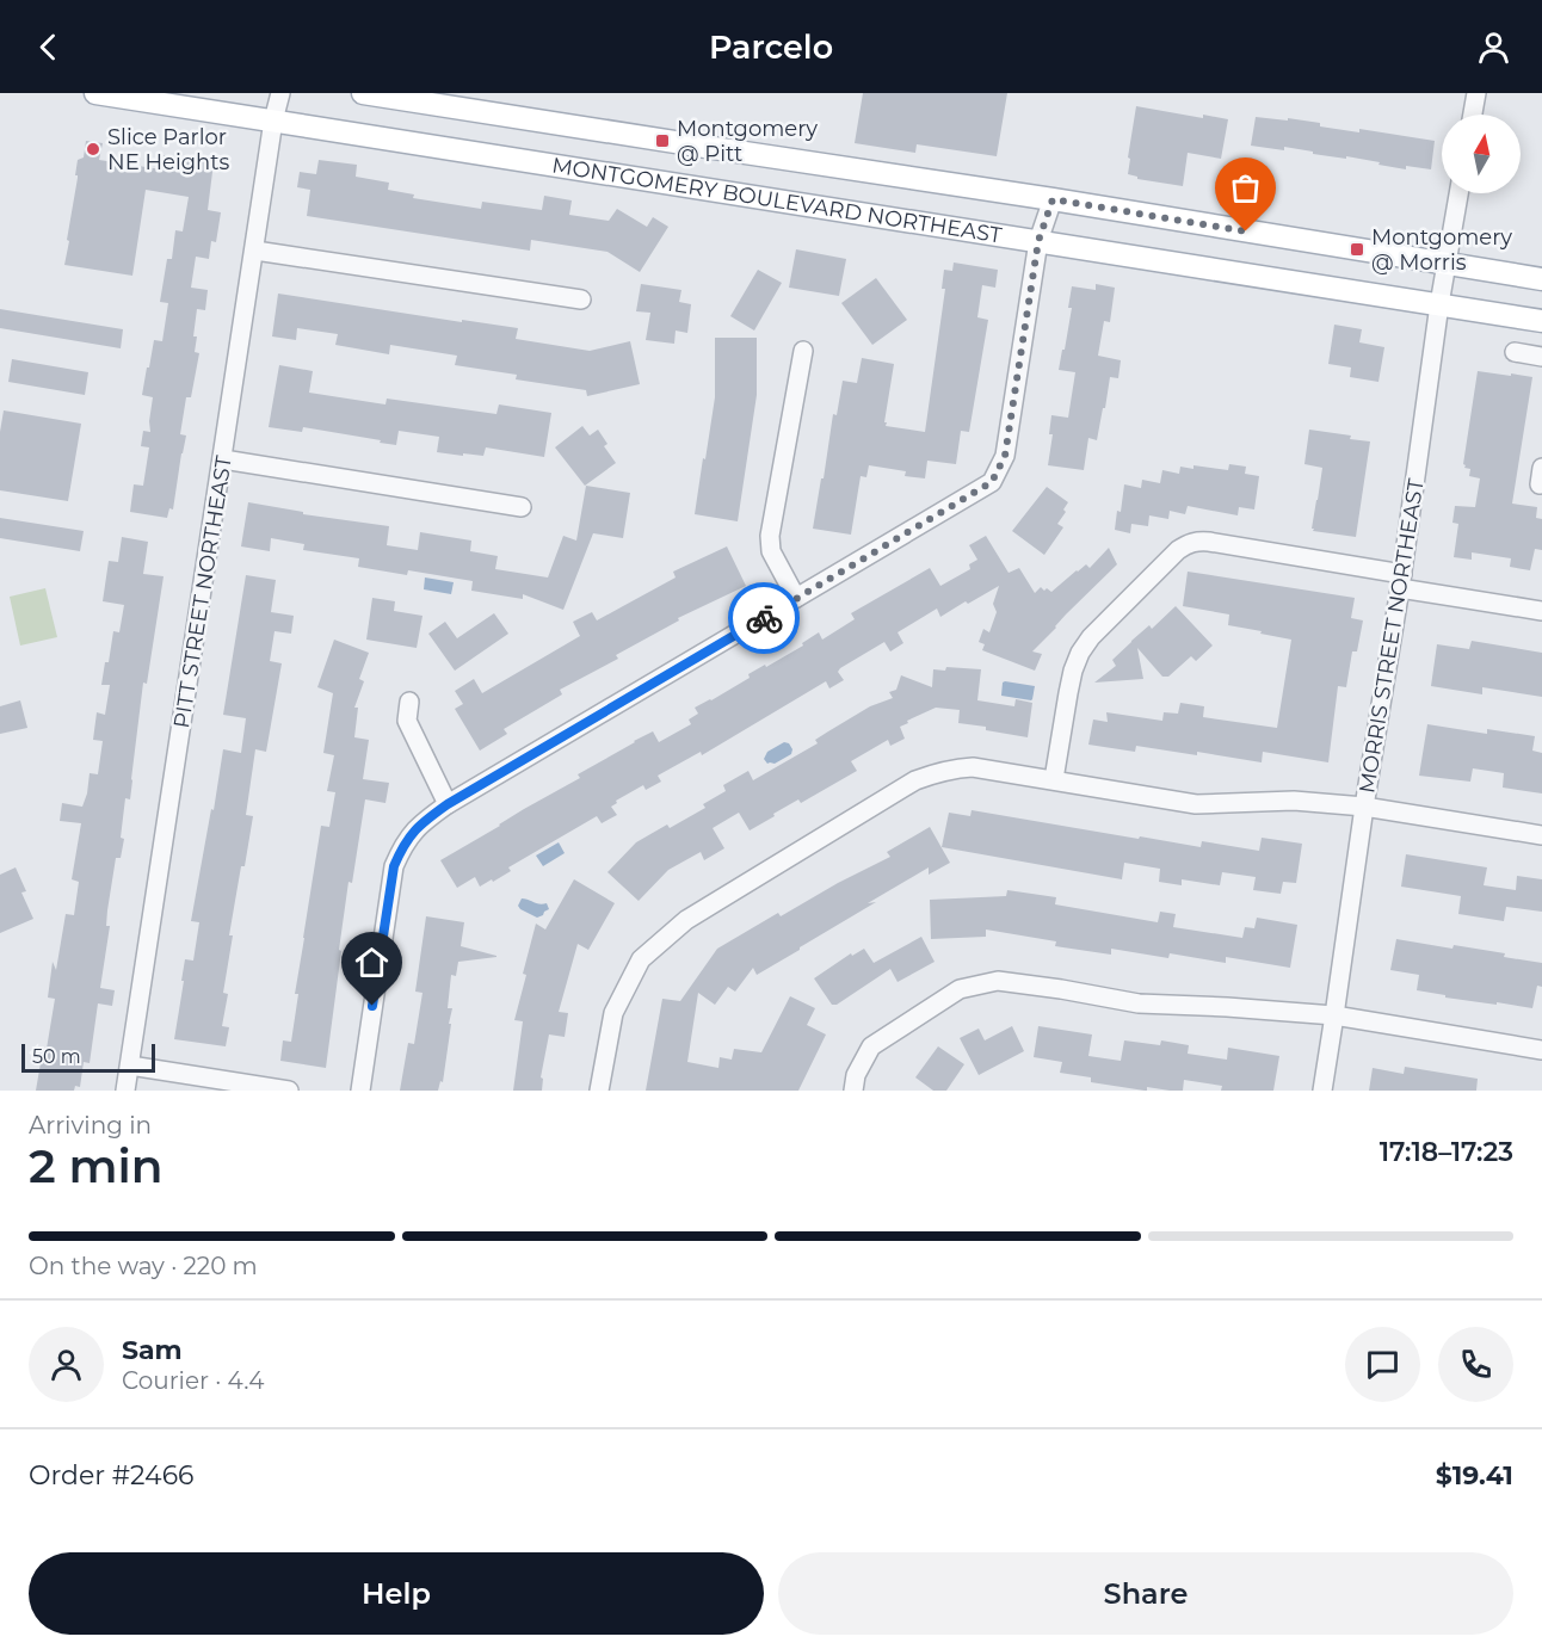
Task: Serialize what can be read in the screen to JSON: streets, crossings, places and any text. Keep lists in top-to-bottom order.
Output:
{
  "streets": {
    "main road": ["MONTGOMERY BOULEVARD NORTHEAST"],
    "street": ["PITT STREET NORTHEAST", "MORRIS STREET NORTHEAST"]
  },
  "crossings": [
    ["MONTGOMERY BOULEVARD NORTHEAST", "PITT STREET NORTHEAST"],
    ["MONTGOMERY BOULEVARD NORTHEAST", "MORRIS STREET NORTHEAST"]
  ],
  "places": {
    "transit": ["Montgomery @ Pitt", "Montgomery @ Morris"],
    "other": ["Slice Parlor NE Heights"]
  },
  "scale_bar": "50 m",
  "north": "top",
  "page": {
    "header": "Parcelo",
    "scale": "50 m",
    "heading": ["2 min", "Arriving in", "17:18–17:23"],
    "panel": [
      "Sam",
      "Courier · 4.4",
      "Order #2466",
      "$19.41"
    ],
    "bar": "On the way · 220 m",
    "buttons": ["Help", "Share"]
  }
}
